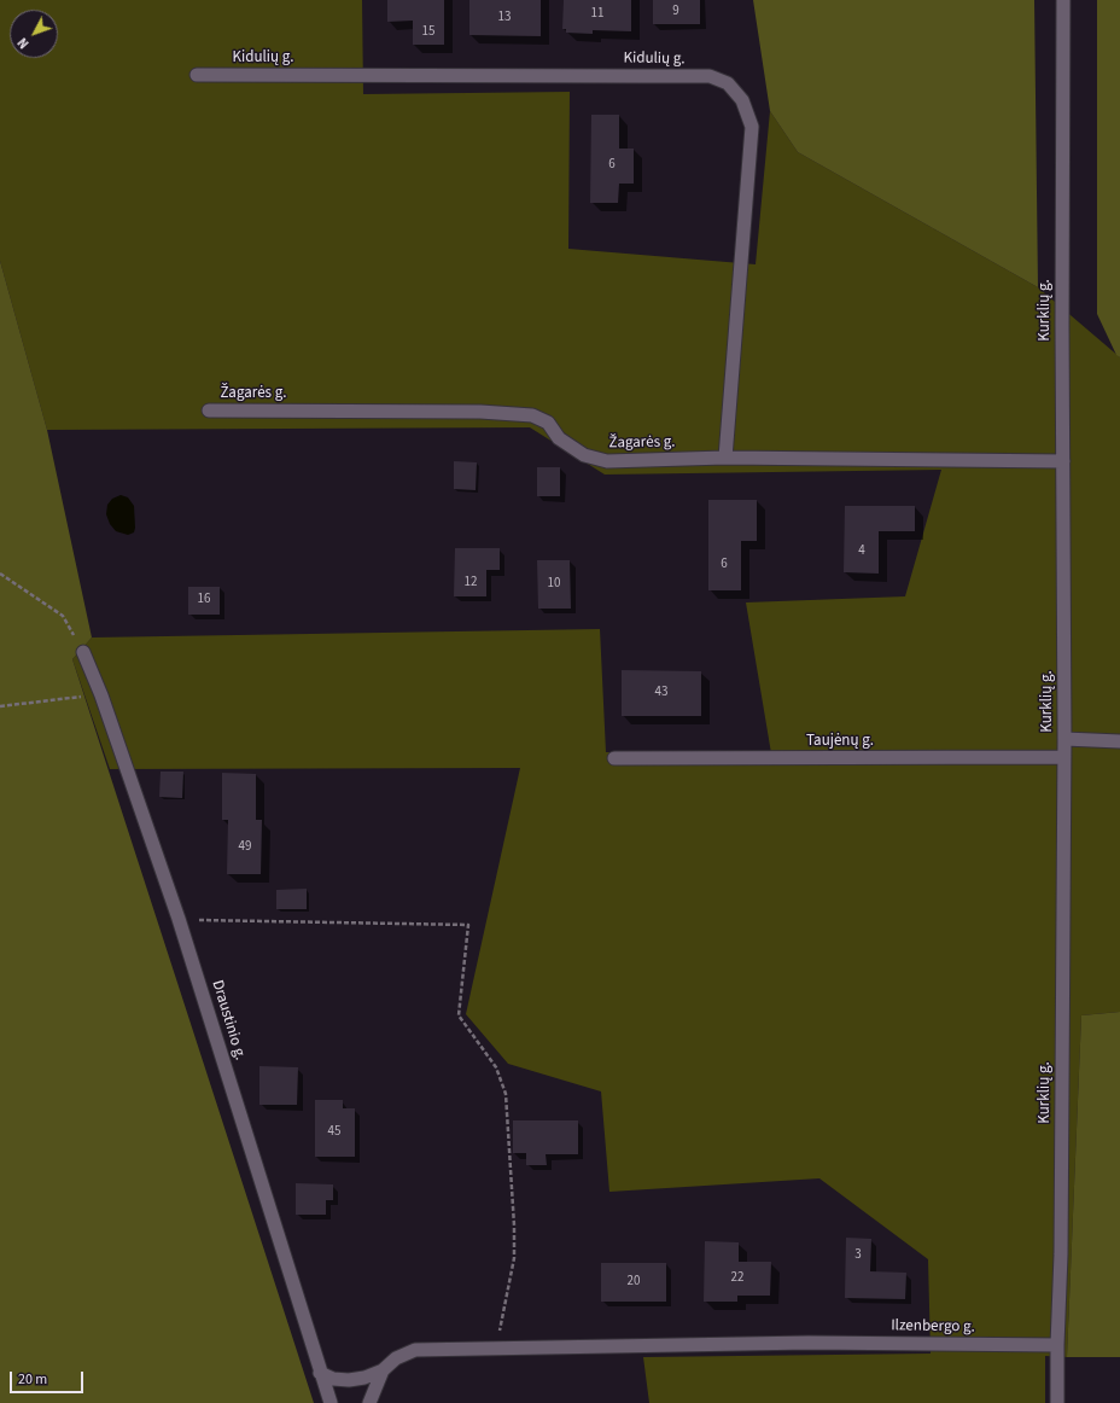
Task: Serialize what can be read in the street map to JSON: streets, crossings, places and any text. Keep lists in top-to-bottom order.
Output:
{
  "streets": {
    "street": [
      "Kidulių g.",
      "Kurklių g.",
      "Žagarės g.",
      "Taujėnų g.",
      "Draustinio g.",
      "Ilzenbergo g."
    ]
  },
  "crossings": [
    ["Kidulių g.", "Žagarės g."],
    ["Kurklių g.", "Žagarės g."],
    ["Kurklių g.", "Taujėnų g."],
    ["Kurklių g.", "Ilzenbergo g."]
  ],
  "house_numbers": [
    "9",
    "11",
    "13",
    "15",
    "6",
    "4",
    "6",
    "12",
    "10",
    "16",
    "43",
    "49",
    "45",
    "3",
    "22",
    "20"
  ],
  "scale_bar": "20 m",
  "north": "bottom left"
}
